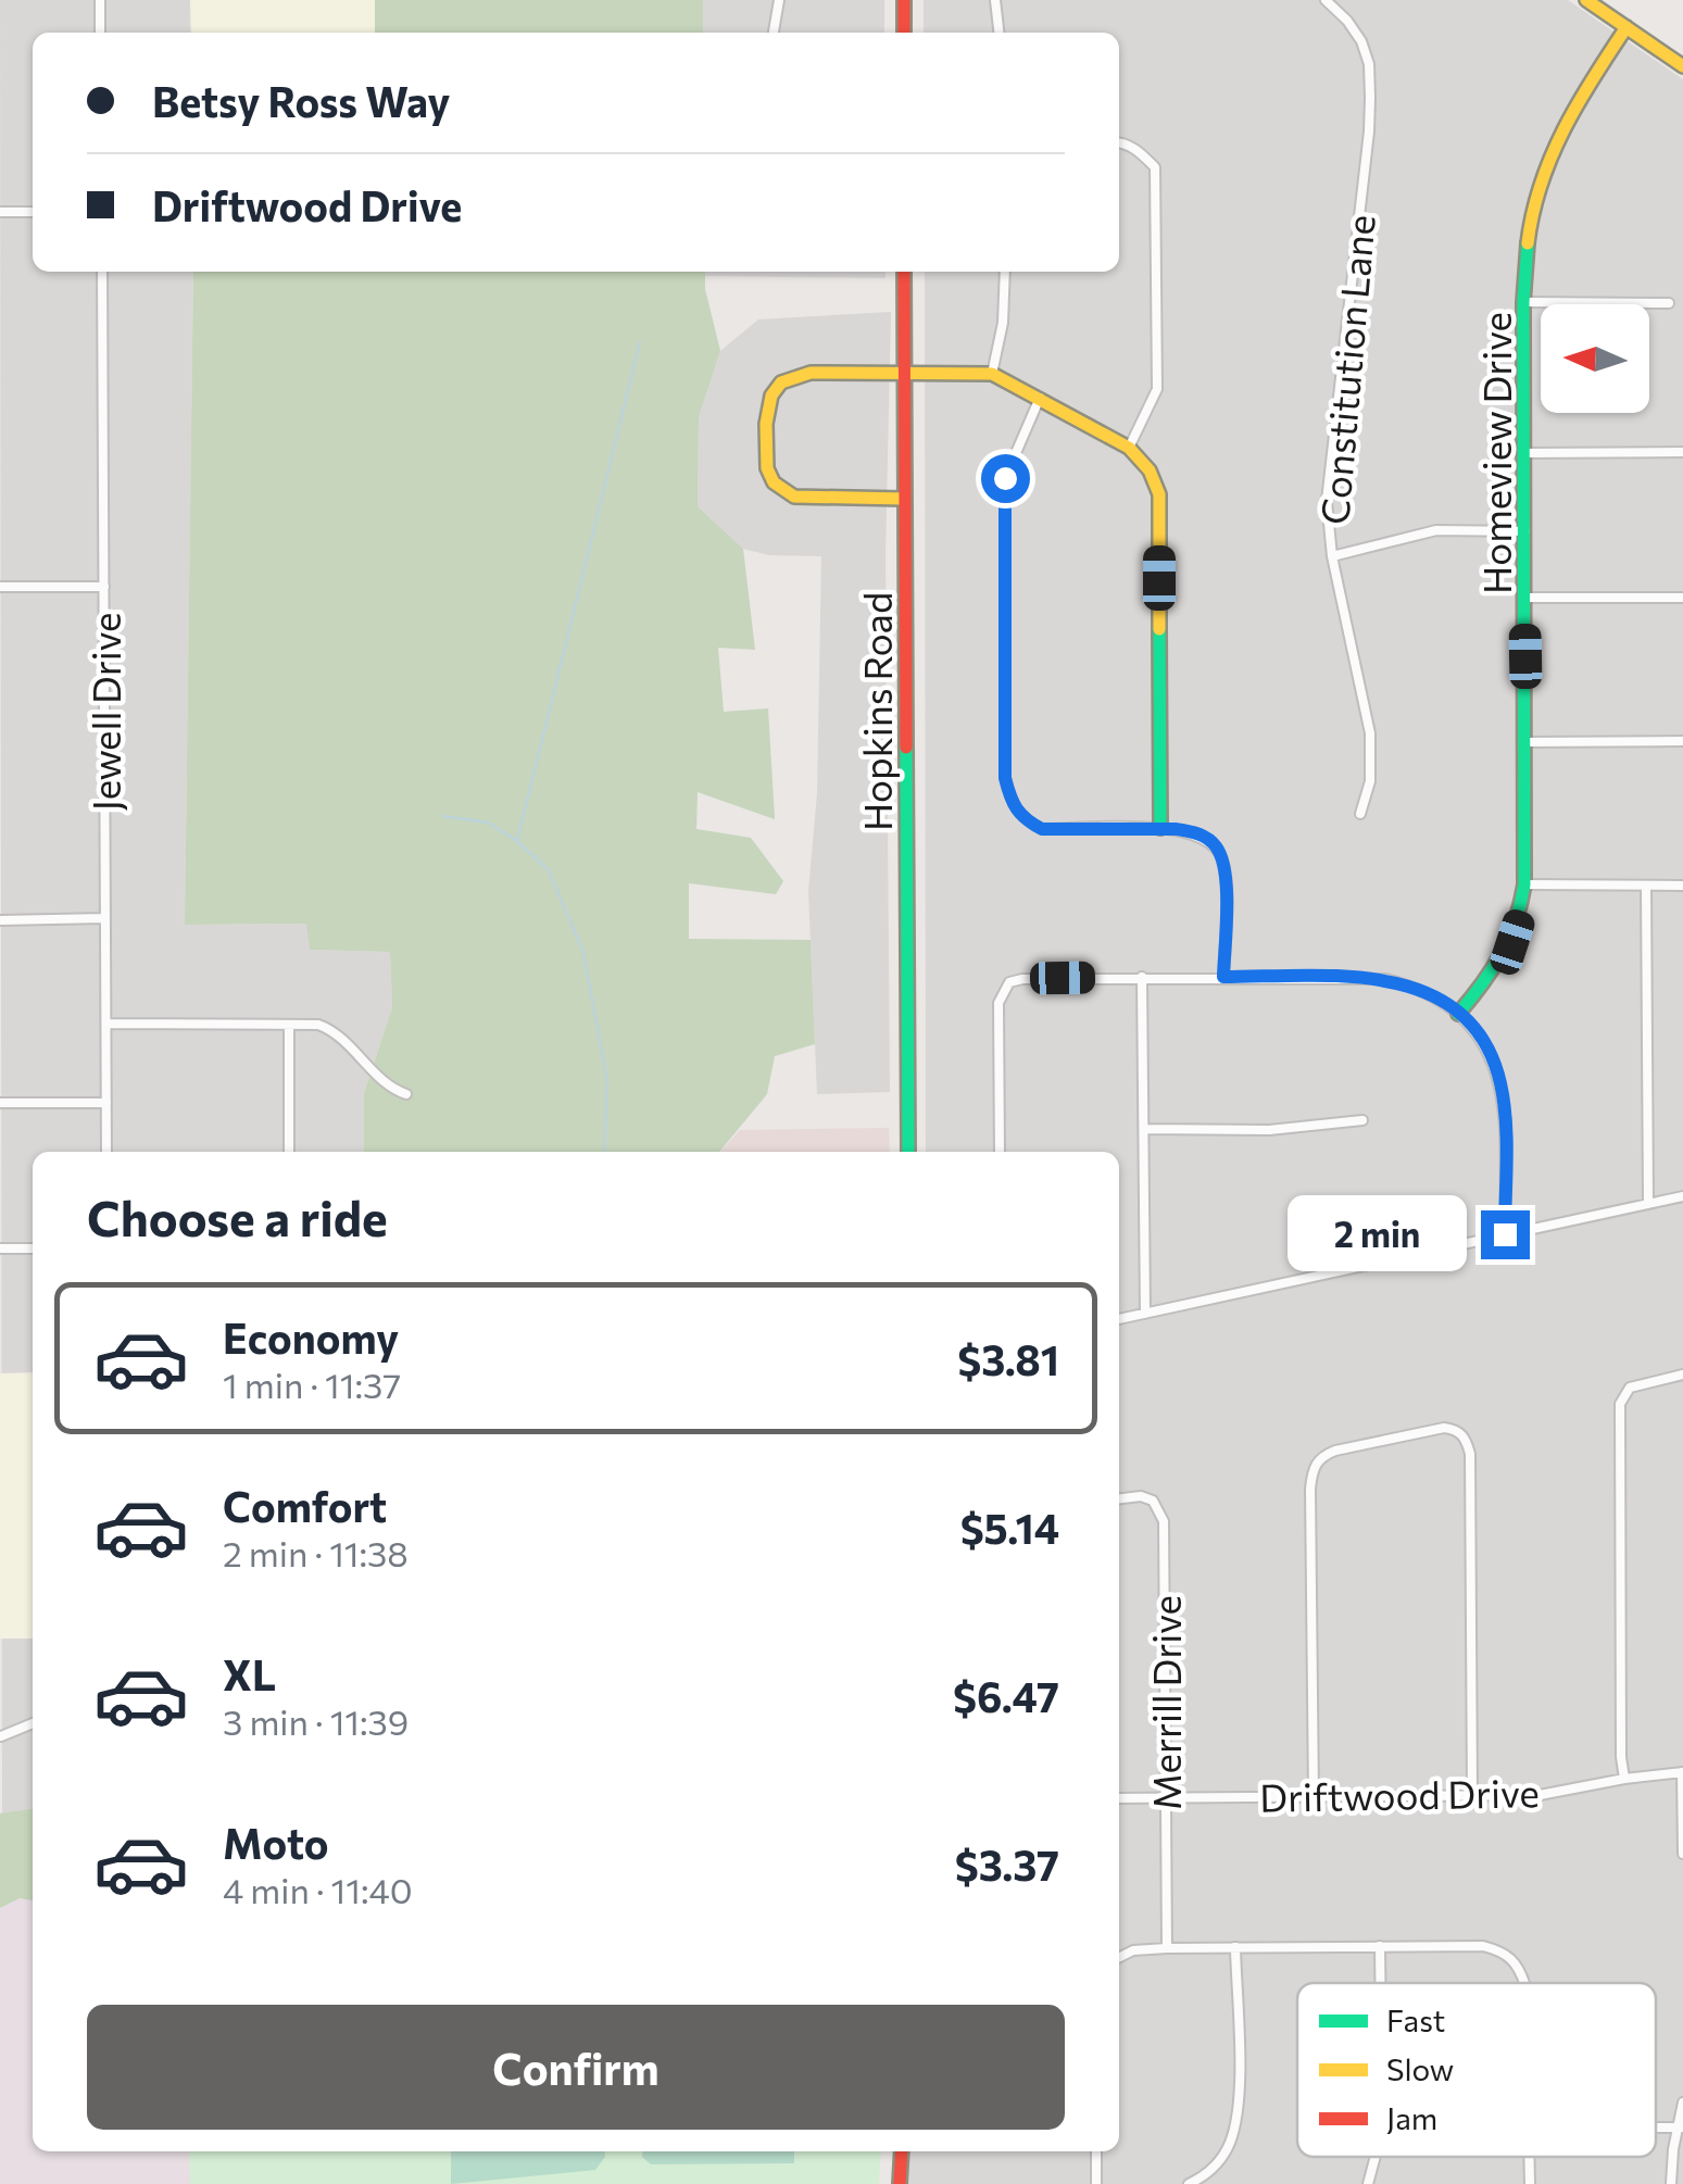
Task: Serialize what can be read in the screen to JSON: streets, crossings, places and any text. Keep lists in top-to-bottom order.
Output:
{
  "streets": {
    "street": [
      "Constitution Lane",
      "Homeview Drive",
      "Jewell Drive",
      "Hopkins Road",
      "Merrill Drive",
      "Driftwood Drive"
    ]
  },
  "crossings": [
    ["Merrill Drive", "Driftwood Drive"]
  ],
  "legend": ["Fast", "Slow", "Jam"],
  "north": "left",
  "page": {
    "banner": ["Betsy Ross Way", "Driftwood Drive"],
    "heading": "Choose a ride",
    "bubble": "2 min",
    "list": [
      {
        "name": "Economy",
        "note": "1 min · 11:37",
        "value": "$3.81"
      },
      {
        "name": "Comfort",
        "note": "2 min · 11:38",
        "value": "$5.14"
      },
      {
        "name": "XL",
        "note": "3 min · 11:39",
        "value": "$6.47"
      },
      {
        "name": "Moto",
        "note": "4 min · 11:40",
        "value": "$3.37"
      }
    ],
    "buttons": "Confirm"
  }
}
